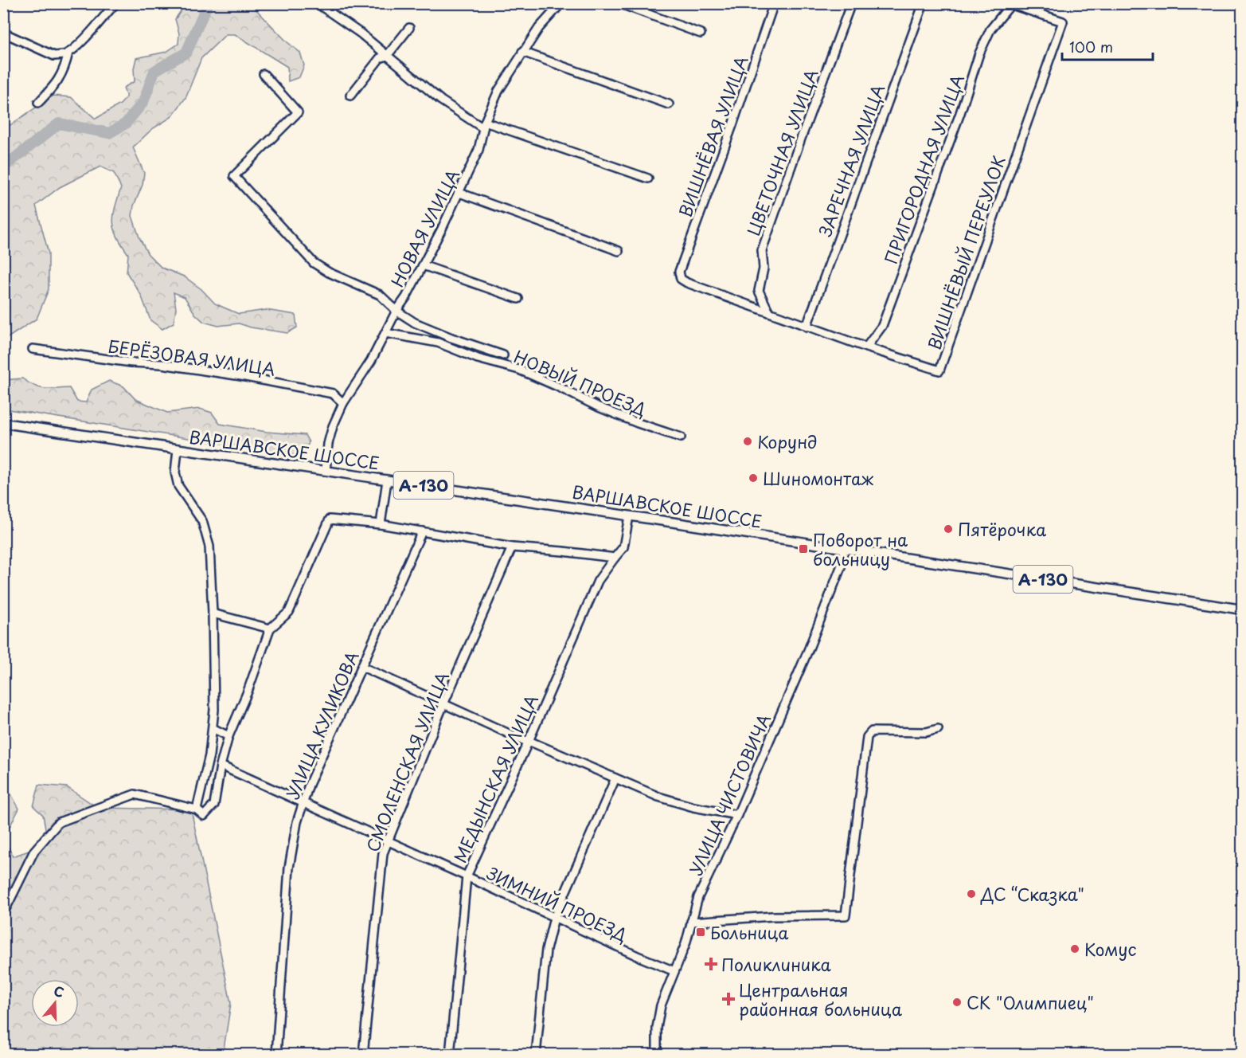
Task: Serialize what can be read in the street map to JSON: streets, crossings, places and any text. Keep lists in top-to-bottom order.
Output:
{
  "streets": {
    "main road": ["ВАРШАВСКОЕ ШОССЕ", "А-130"],
    "street": [
      "ВИШНЁВАЯ УЛИЦА",
      "ЦВЕТОЧНАЯ УЛИЦА",
      "ЗАРЕЧНАЯ УЛИЦА",
      "ПРИГОРОДНАЯ УЛИЦА",
      "НОВАЯ УЛИЦА",
      "ВИШНЁВЫЙ ПЕРЕУЛОК",
      "БЕРЁЗОВАЯ УЛИЦА",
      "НОВЫЙ ПРОЕЗД",
      "УЛИЦА КУЛИКОВА",
      "СМОЛЕНСКАЯ УЛИЦА",
      "МЕДЫНСКАЯ УЛИЦА",
      "УЛИЦА ЧИСТОВИЧА",
      "ЗИМНИЙ ПРОЕЗД"
    ]
  },
  "crossings": [
    ["ВИШНЁВАЯ УЛИЦА", "ВИШНЁВЫЙ ПЕРЕУЛОК"],
    ["ЦВЕТОЧНАЯ УЛИЦА", "ВИШНЁВЫЙ ПЕРЕУЛОК"],
    ["ЗАРЕЧНАЯ УЛИЦА", "ВИШНЁВЫЙ ПЕРЕУЛОК"],
    ["ПРИГОРОДНАЯ УЛИЦА", "ВИШНЁВЫЙ ПЕРЕУЛОК"],
    ["НОВАЯ УЛИЦА", "БЕРЁЗОВАЯ УЛИЦА"],
    ["НОВАЯ УЛИЦА", "НОВЫЙ ПРОЕЗД"],
    ["НОВАЯ УЛИЦА", "ВАРШАВСКОЕ ШОССЕ"],
    ["ВАРШАВСКОЕ ШОССЕ", "А-130"],
    ["ВАРШАВСКОЕ ШОССЕ", "МЕДЫНСКАЯ УЛИЦА"],
    ["ВАРШАВСКОЕ ШОССЕ", "УЛИЦА ЧИСТОВИЧА"],
    ["А-130", "УЛИЦА ЧИСТОВИЧА"],
    ["УЛИЦА КУЛИКОВА", "ЗИМНИЙ ПРОЕЗД"],
    ["СМОЛЕНСКАЯ УЛИЦА", "ЗИМНИЙ ПРОЕЗД"],
    ["МЕДЫНСКАЯ УЛИЦА", "ЗИМНИЙ ПРОЕЗД"],
    ["УЛИЦА ЧИСТОВИЧА", "ЗИМНИЙ ПРОЕЗД"]
  ],
  "places": {
    "other": [
      "Корунд",
      "Шиномонтаж",
      "Пятёрочка",
      "ДС “Сказка\"",
      "Комус",
      "СК \"Олимпиец\""
    ],
    "transit": ["Поворот на больницу", "Больница"],
    "health": ["Поликлиника", "Центральная районная больница"]
  },
  "scale_bar": "100 m",
  "north": "top"
}
